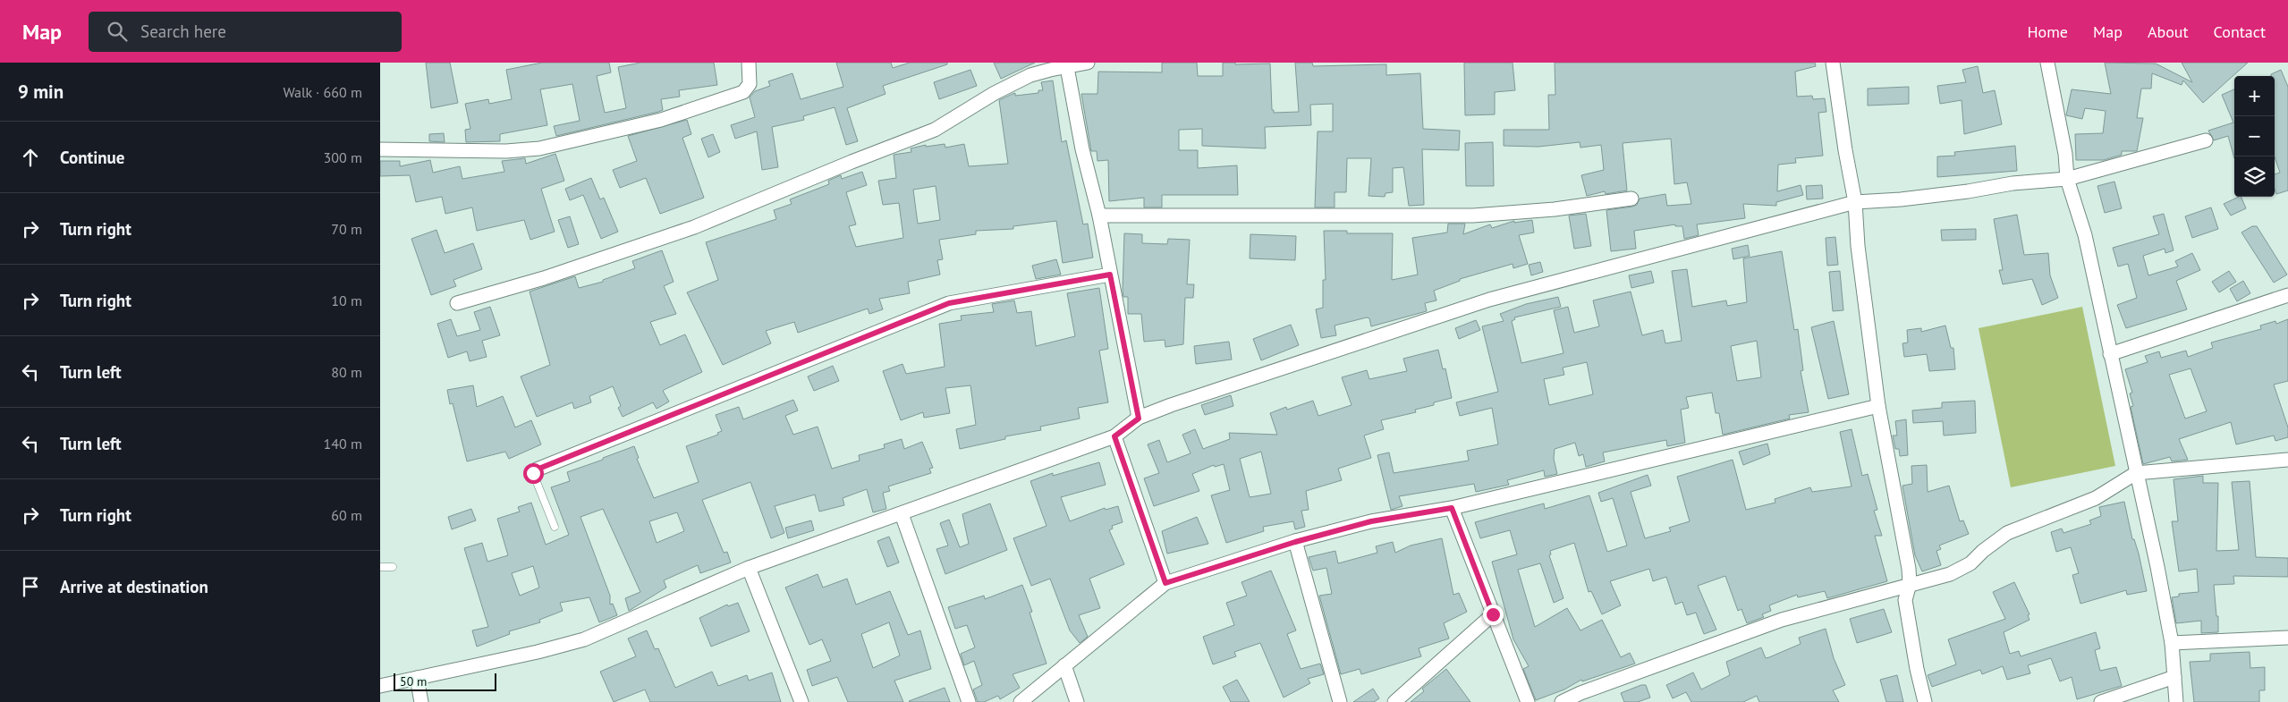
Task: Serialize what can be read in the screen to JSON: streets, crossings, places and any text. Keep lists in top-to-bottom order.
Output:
{
  "scale_bar": "50 m",
  "page": {
    "header": "Map",
    "search": "Search here",
    "nav": [
      "Home",
      "Map",
      "About",
      "Contact"
    ],
    "heading": ["9 min", "Walk · 660 m"],
    "map_buttons": ["+", "−"],
    "list": [
      ["Continue", "300 m"],
      ["Turn right", "70 m"],
      ["Turn right", "10 m"],
      ["Turn left", "80 m"],
      ["Turn left", "140 m"],
      ["Turn right", "60 m"],
      "Arrive at destination"
    ],
    "scale": "50 m"
  }
}
